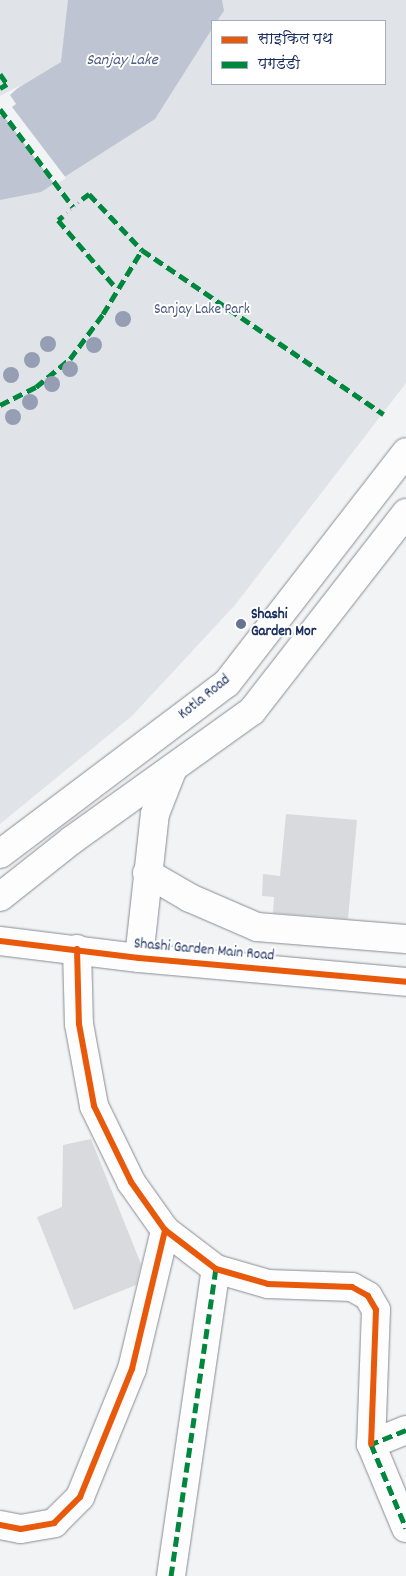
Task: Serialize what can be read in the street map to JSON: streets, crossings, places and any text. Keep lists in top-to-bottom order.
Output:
{
  "streets": {
    "street": ["Kotla Road", "Shashi Garden Main Road"]
  },
  "water": ["Sanjay Lake"],
  "parks": ["Sanjay Lake Park"],
  "places": ["Shashi Garden Mor"],
  "legend": ["साइकिल पथ", "पगडंडी"]
}
